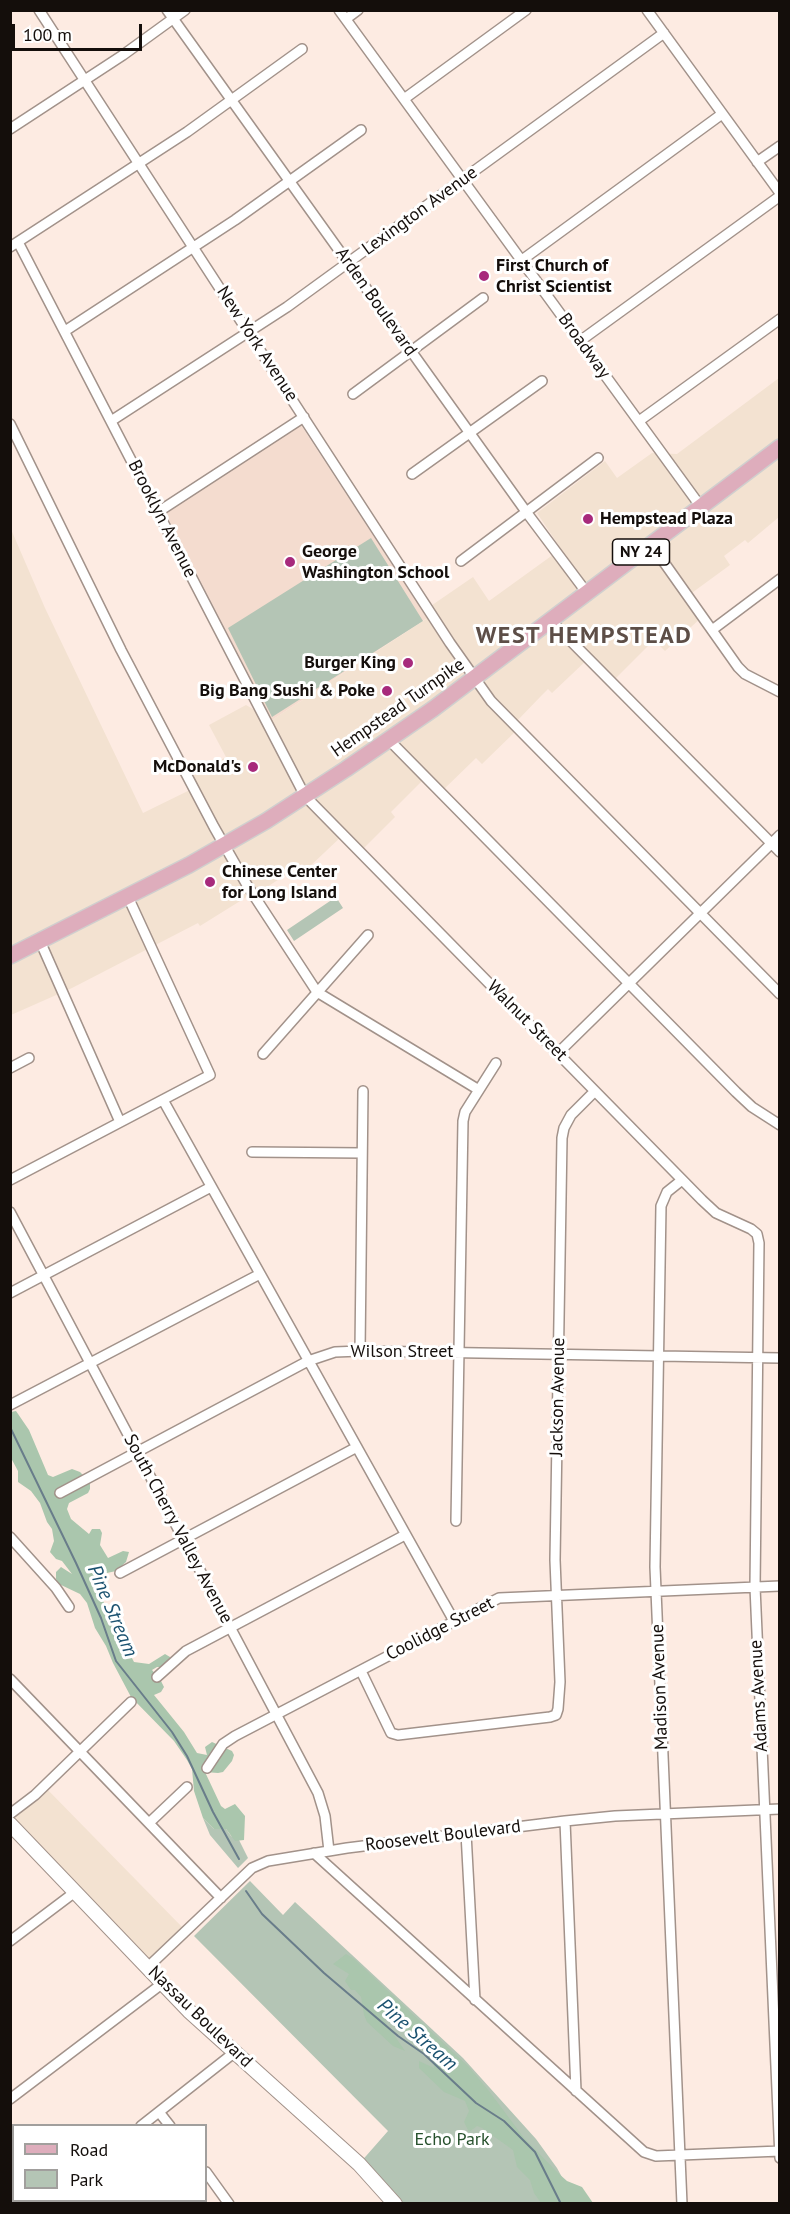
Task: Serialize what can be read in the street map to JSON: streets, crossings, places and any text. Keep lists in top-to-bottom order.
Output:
{
  "streets": {
    "main road": ["NY 24", "Hempstead Turnpike", "Nassau Boulevard"],
    "street": [
      "Lexington Avenue",
      "Arden Boulevard",
      "New York Avenue",
      "Broadway",
      "Brooklyn Avenue",
      "Walnut Street",
      "Wilson Street",
      "Jackson Avenue",
      "South Cherry Valley Avenue",
      "Coolidge Street",
      "Madison Avenue",
      "Adams Avenue",
      "Roosevelt Boulevard"
    ]
  },
  "crossings": [
    ["Lexington Avenue", "Arden Boulevard"],
    ["Lexington Avenue", "New York Avenue"],
    ["Lexington Avenue", "Broadway"],
    ["Lexington Avenue", "Brooklyn Avenue"],
    ["Arden Boulevard", "Hempstead Turnpike"],
    ["New York Avenue", "Hempstead Turnpike"],
    ["Broadway", "Hempstead Turnpike"],
    ["Brooklyn Avenue", "Hempstead Turnpike"],
    ["Brooklyn Avenue", "Walnut Street"],
    ["Hempstead Turnpike", "Walnut Street"],
    ["Walnut Street", "Jackson Avenue"],
    ["Walnut Street", "Madison Avenue"],
    ["Walnut Street", "Adams Avenue"],
    ["Wilson Street", "Jackson Avenue"],
    ["Wilson Street", "South Cherry Valley Avenue"],
    ["Wilson Street", "Madison Avenue"],
    ["Wilson Street", "Adams Avenue"],
    ["Jackson Avenue", "Coolidge Street"],
    ["South Cherry Valley Avenue", "Coolidge Street"],
    ["South Cherry Valley Avenue", "Roosevelt Boulevard"],
    ["Coolidge Street", "Madison Avenue"],
    ["Coolidge Street", "Adams Avenue"],
    ["Madison Avenue", "Roosevelt Boulevard"],
    ["Adams Avenue", "Roosevelt Boulevard"],
    ["Roosevelt Boulevard", "Nassau Boulevard"]
  ],
  "districts": ["WEST HEMPSTEAD"],
  "water": ["Pine Stream"],
  "parks": ["Echo Park"],
  "places": [
    "First Church of Christ Scientist",
    "Hempstead Plaza",
    "George Washington School",
    "Burger King",
    "Big Bang Sushi & Poke",
    "McDonald's",
    "Chinese Center for Long Island"
  ],
  "legend": ["Road", "Park"],
  "scale_bar": "100 m"
}
